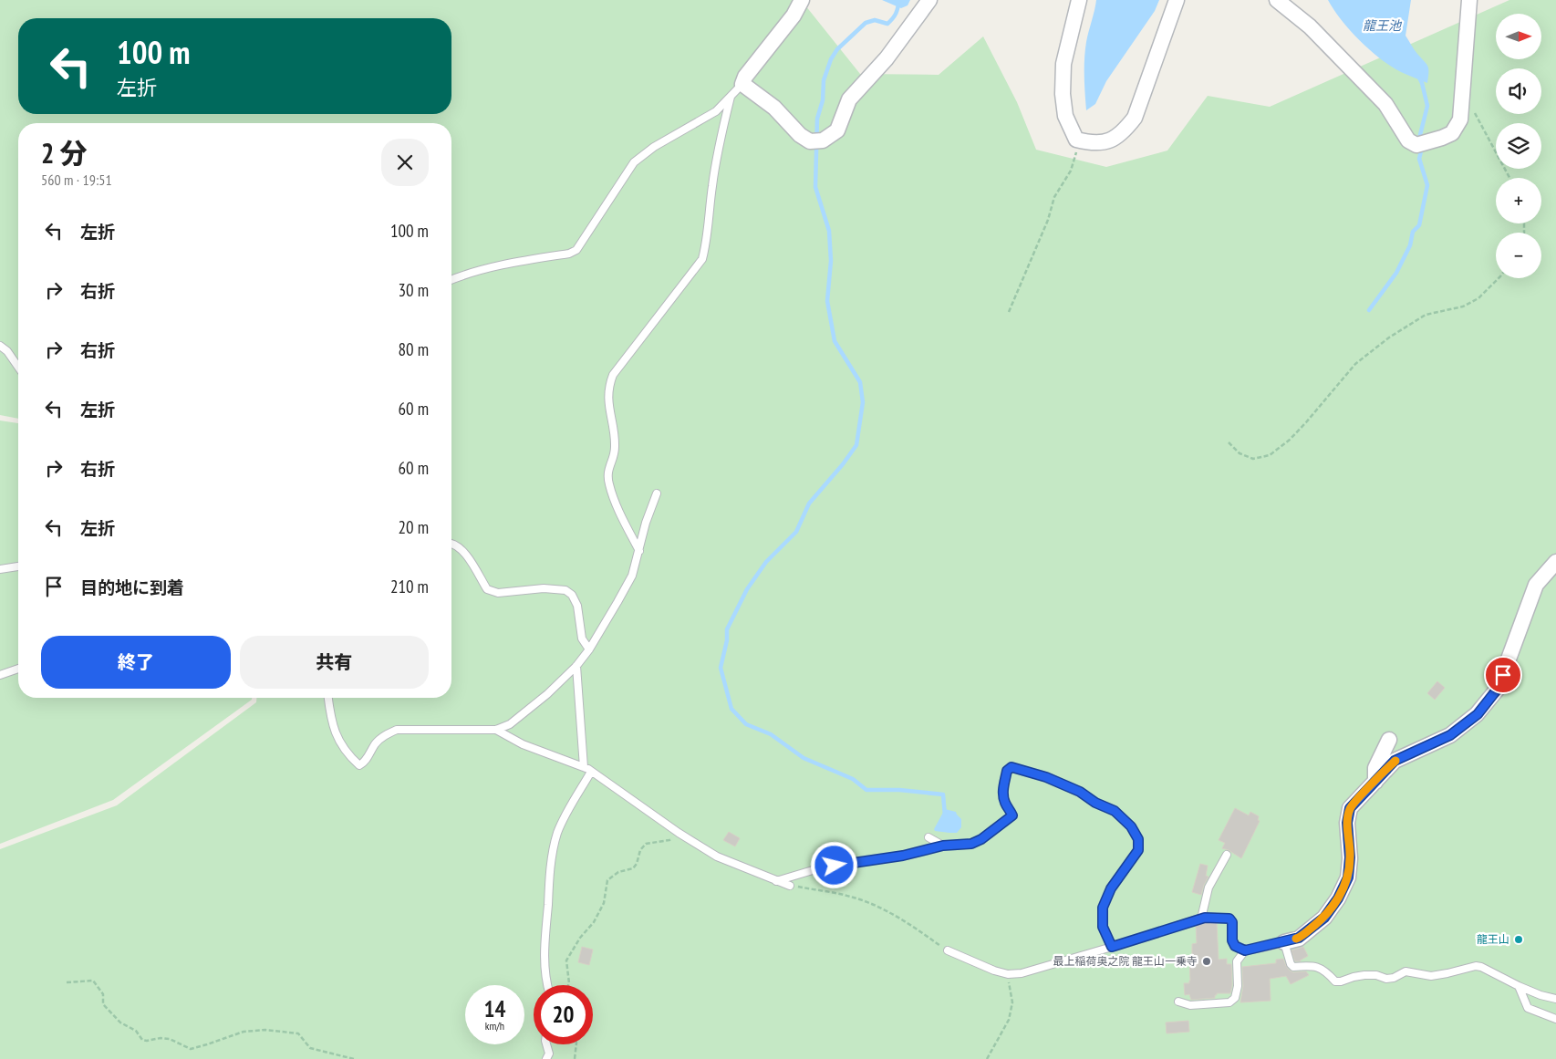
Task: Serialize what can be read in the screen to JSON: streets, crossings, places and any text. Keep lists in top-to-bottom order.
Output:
{
  "water": ["龍王池"],
  "places": ["龍王山", "最上稲荷奥之院 龍王山一乗寺"],
  "north": "right",
  "page": {
    "map_buttons": ["+", "−"],
    "turn": ["100 m", "左折"],
    "heading": ["2 分", "560 m · 19:51"],
    "list": [
      {
        "name": "左折",
        "value": "100 m"
      },
      {
        "name": "右折",
        "value": "30 m"
      },
      {
        "name": "右折",
        "value": "80 m"
      },
      {
        "name": "左折",
        "value": "60 m"
      },
      {
        "name": "右折",
        "value": "60 m"
      },
      {
        "name": "左折",
        "value": "20 m"
      },
      {
        "name": "目的地に到着",
        "value": "210 m"
      }
    ],
    "buttons": ["終了", "共有"],
    "speed": "14 km/h",
    "limit": "20"
  }
}
